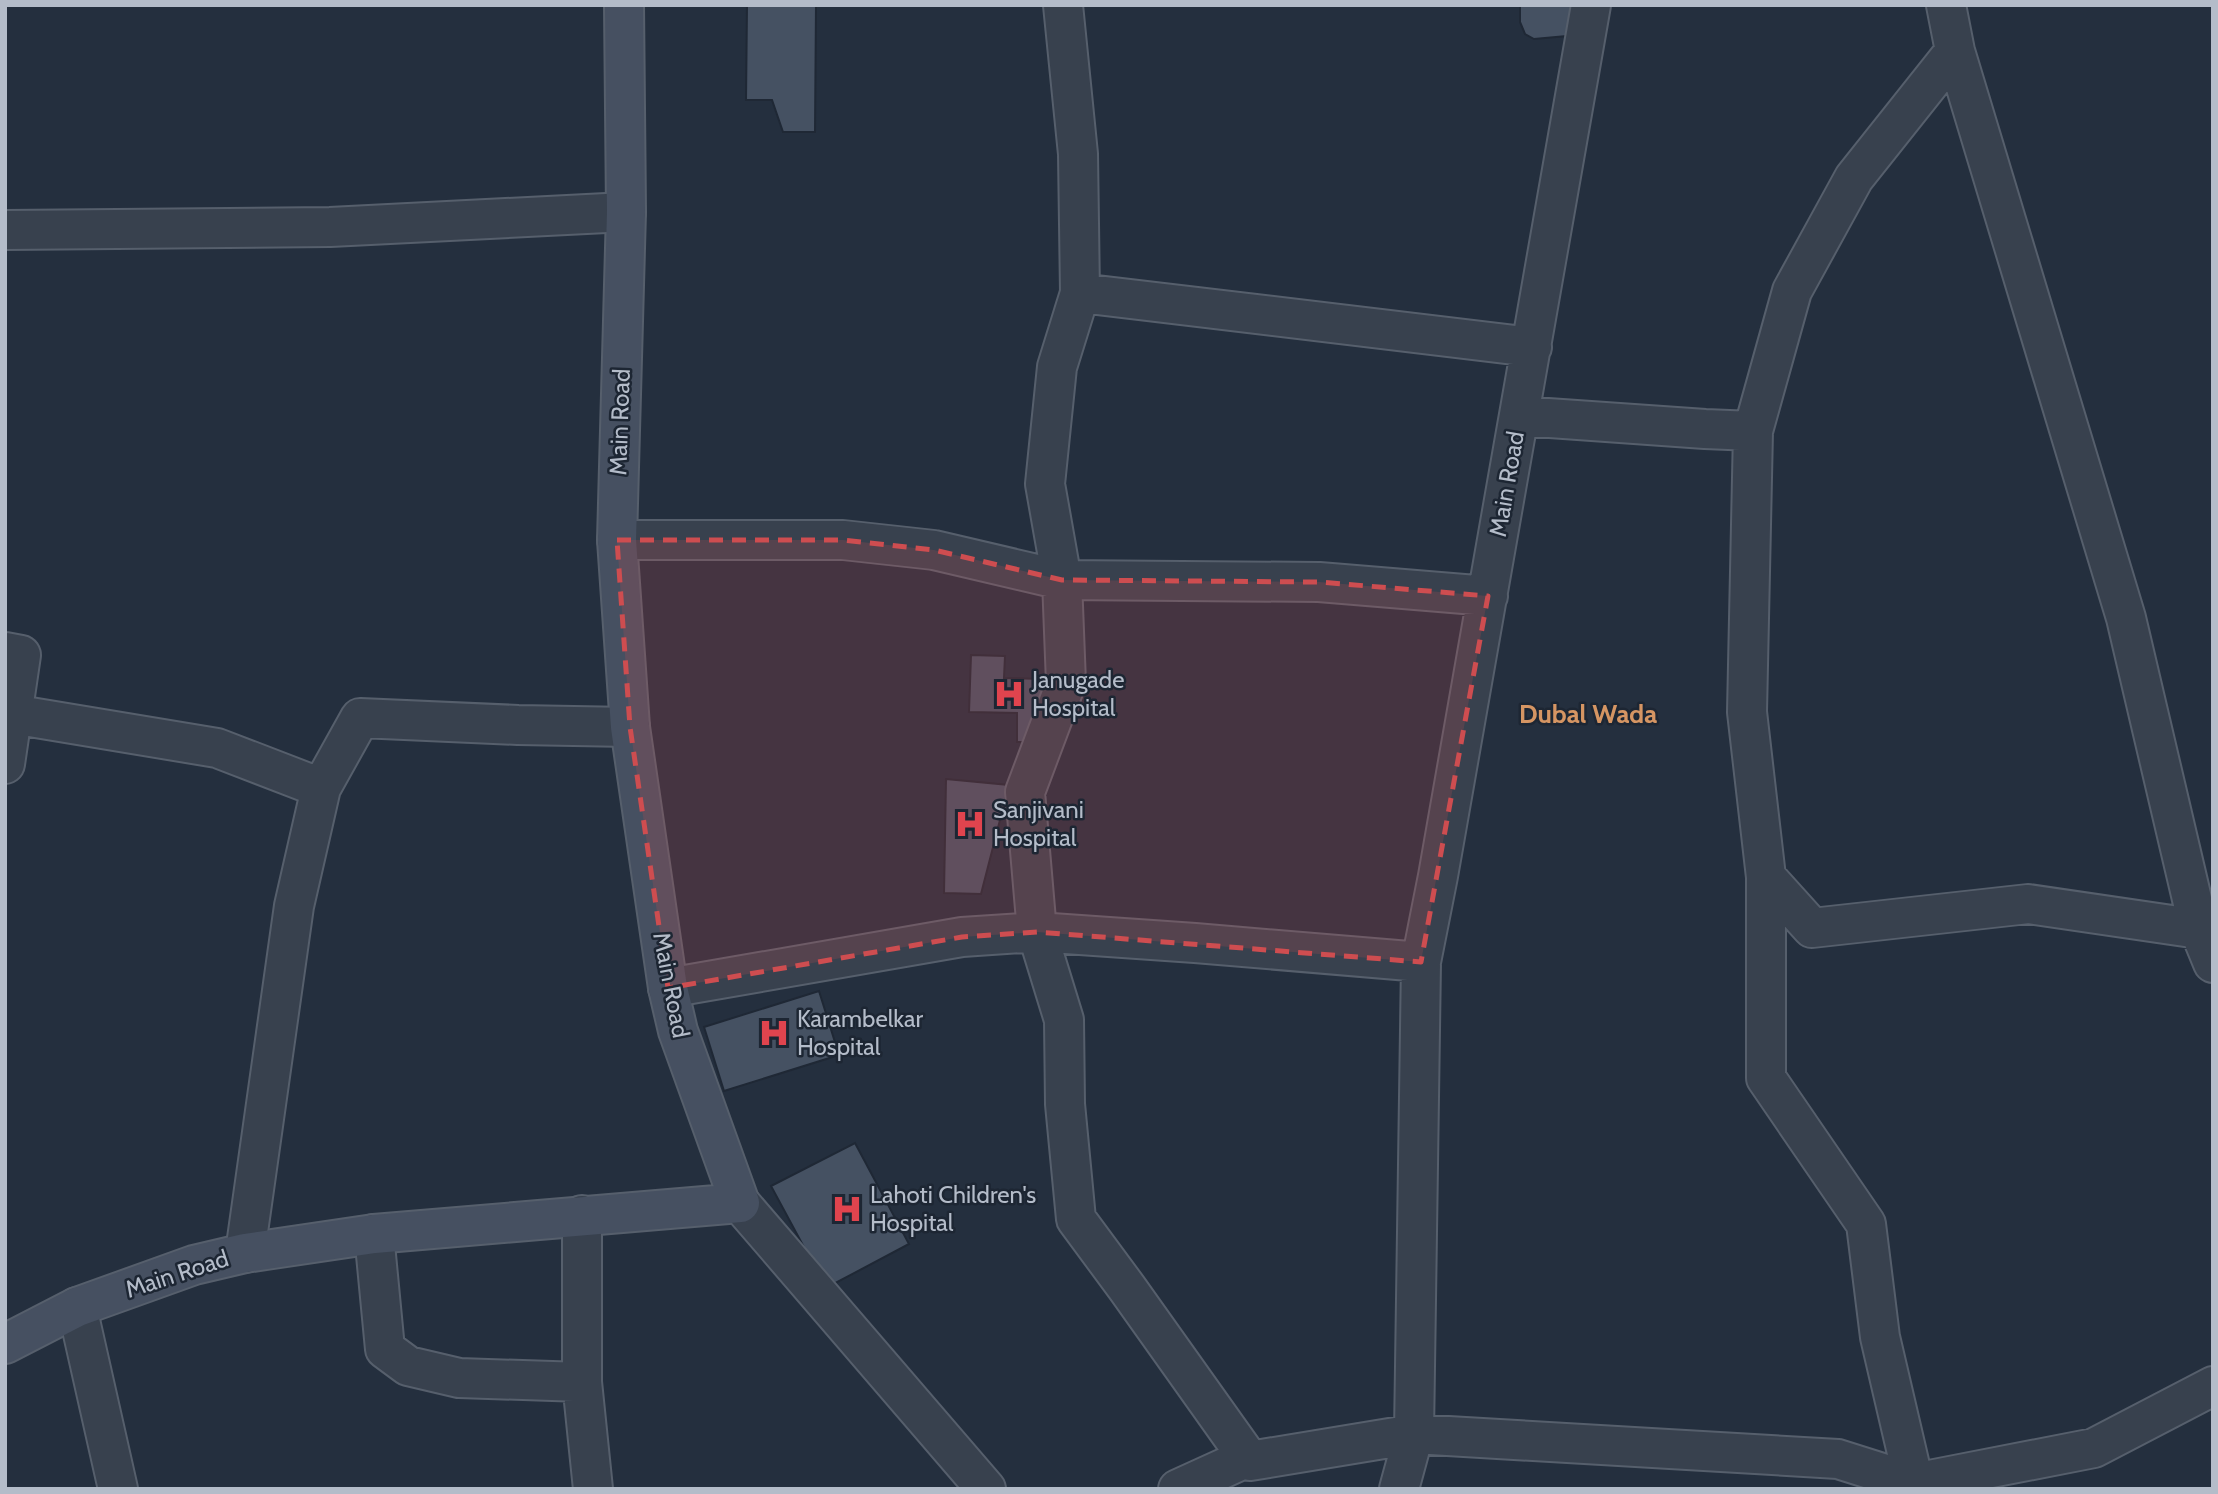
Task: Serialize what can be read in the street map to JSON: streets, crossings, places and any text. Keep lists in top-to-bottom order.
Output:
{
  "streets": {
    "main road": ["Main Road"]
  },
  "districts": ["Dubal Wada"],
  "places": {
    "hospital": [
      "Janugade Hospital",
      "Sanjivani Hospital",
      "Karambelkar Hospital",
      "Lahoti Children's Hospital"
    ]
  }
}
